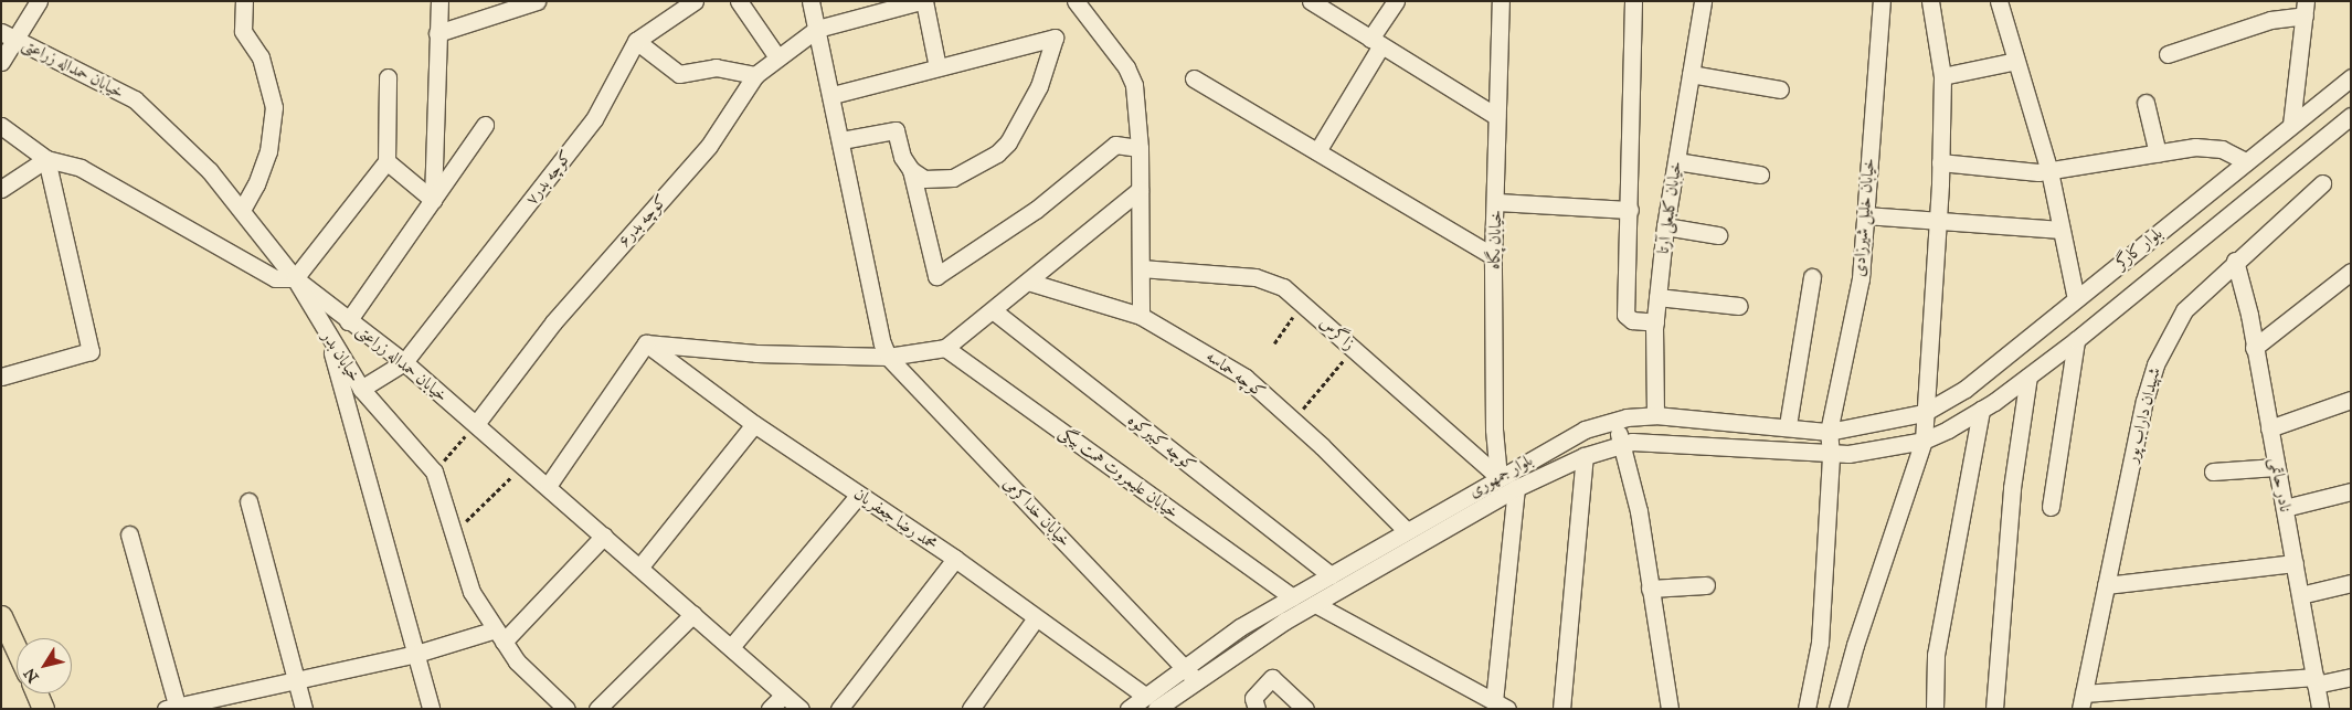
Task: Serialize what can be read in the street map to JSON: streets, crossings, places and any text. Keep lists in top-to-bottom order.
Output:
{
  "streets": {
    "street": [
      "خیابان حمداله زراعتی",
      "کوچه بدر۷",
      "خیابان کلبعلی آرتا",
      "خیابان خلیل شیرزادی",
      "کوچه بدر۶",
      "خیابان پگاه",
      "بلوار کارگر",
      "زاگرس",
      "خیابان بدر",
      "کوچه حماسه",
      "شهیدان داراب پور",
      "کوچه کبیرکوه",
      "خیابان علیمروت همت بیگی",
      "بلوار جمهوری",
      "نادر حاتمی",
      "خیابان خداکرمی",
      "محمد رضا جعفریان"
    ]
  },
  "crossings": [
    ["خیابان حمداله زراعتی", "کوچه بدر۷"],
    ["خیابان حمداله زراعتی", "کوچه بدر۶"],
    ["خیابان حمداله زراعتی", "خیابان بدر"],
    ["خیابان کلبعلی آرتا", "بلوار جمهوری"],
    ["خیابان خلیل شیرزادی", "بلوار جمهوری"],
    ["خیابان پگاه", "زاگرس"],
    ["خیابان پگاه", "بلوار جمهوری"],
    ["بلوار کارگر", "بلوار جمهوری"],
    ["زاگرس", "بلوار جمهوری"],
    ["کوچه حماسه", "بلوار جمهوری"],
    ["شهیدان داراب پور", "نادر حاتمی"],
    ["کوچه کبیرکوه", "بلوار جمهوری"],
    ["خیابان علیمروت همت بیگی", "بلوار جمهوری"],
    ["بلوار جمهوری", "خیابان خداکرمی"],
    ["بلوار جمهوری", "محمد رضا جعفریان"]
  ],
  "north": "bottom left"
}
